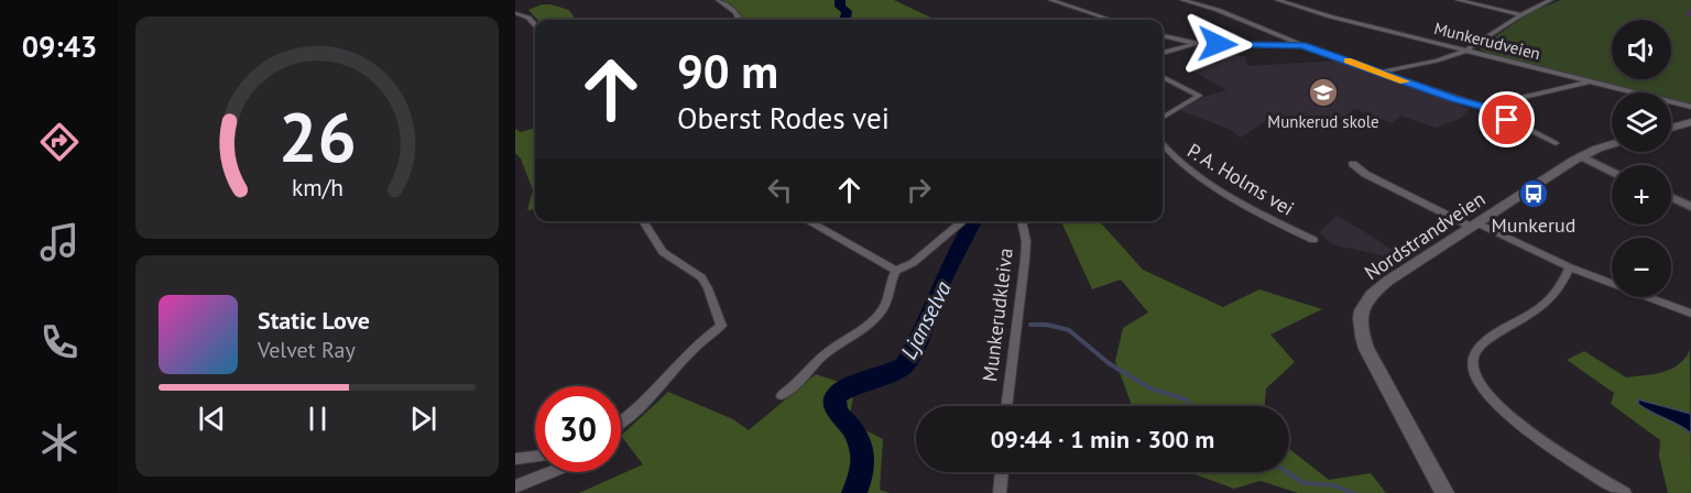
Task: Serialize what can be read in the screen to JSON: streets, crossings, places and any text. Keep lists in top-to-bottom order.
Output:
{
  "streets": {
    "main road": ["Nordstrandveien"],
    "street": ["Munkerudveien", "P. A. Holms vei", "Munkerudkleiva"]
  },
  "water": ["Ljanselva"],
  "places": {
    "school or university": ["Munkerud skole"],
    "bus stop": ["Munkerud"]
  },
  "page": {
    "tabs": "09:43",
    "map_buttons": ["+", "−"],
    "turn": ["90 m", "Oberst Rodes vei"],
    "song": ["Static Love", "Velvet Ray"],
    "limit": "30",
    "trip": "09:44 · 1 min · 300 m",
    "gauge": ["26", "km/h"]
  }
}
